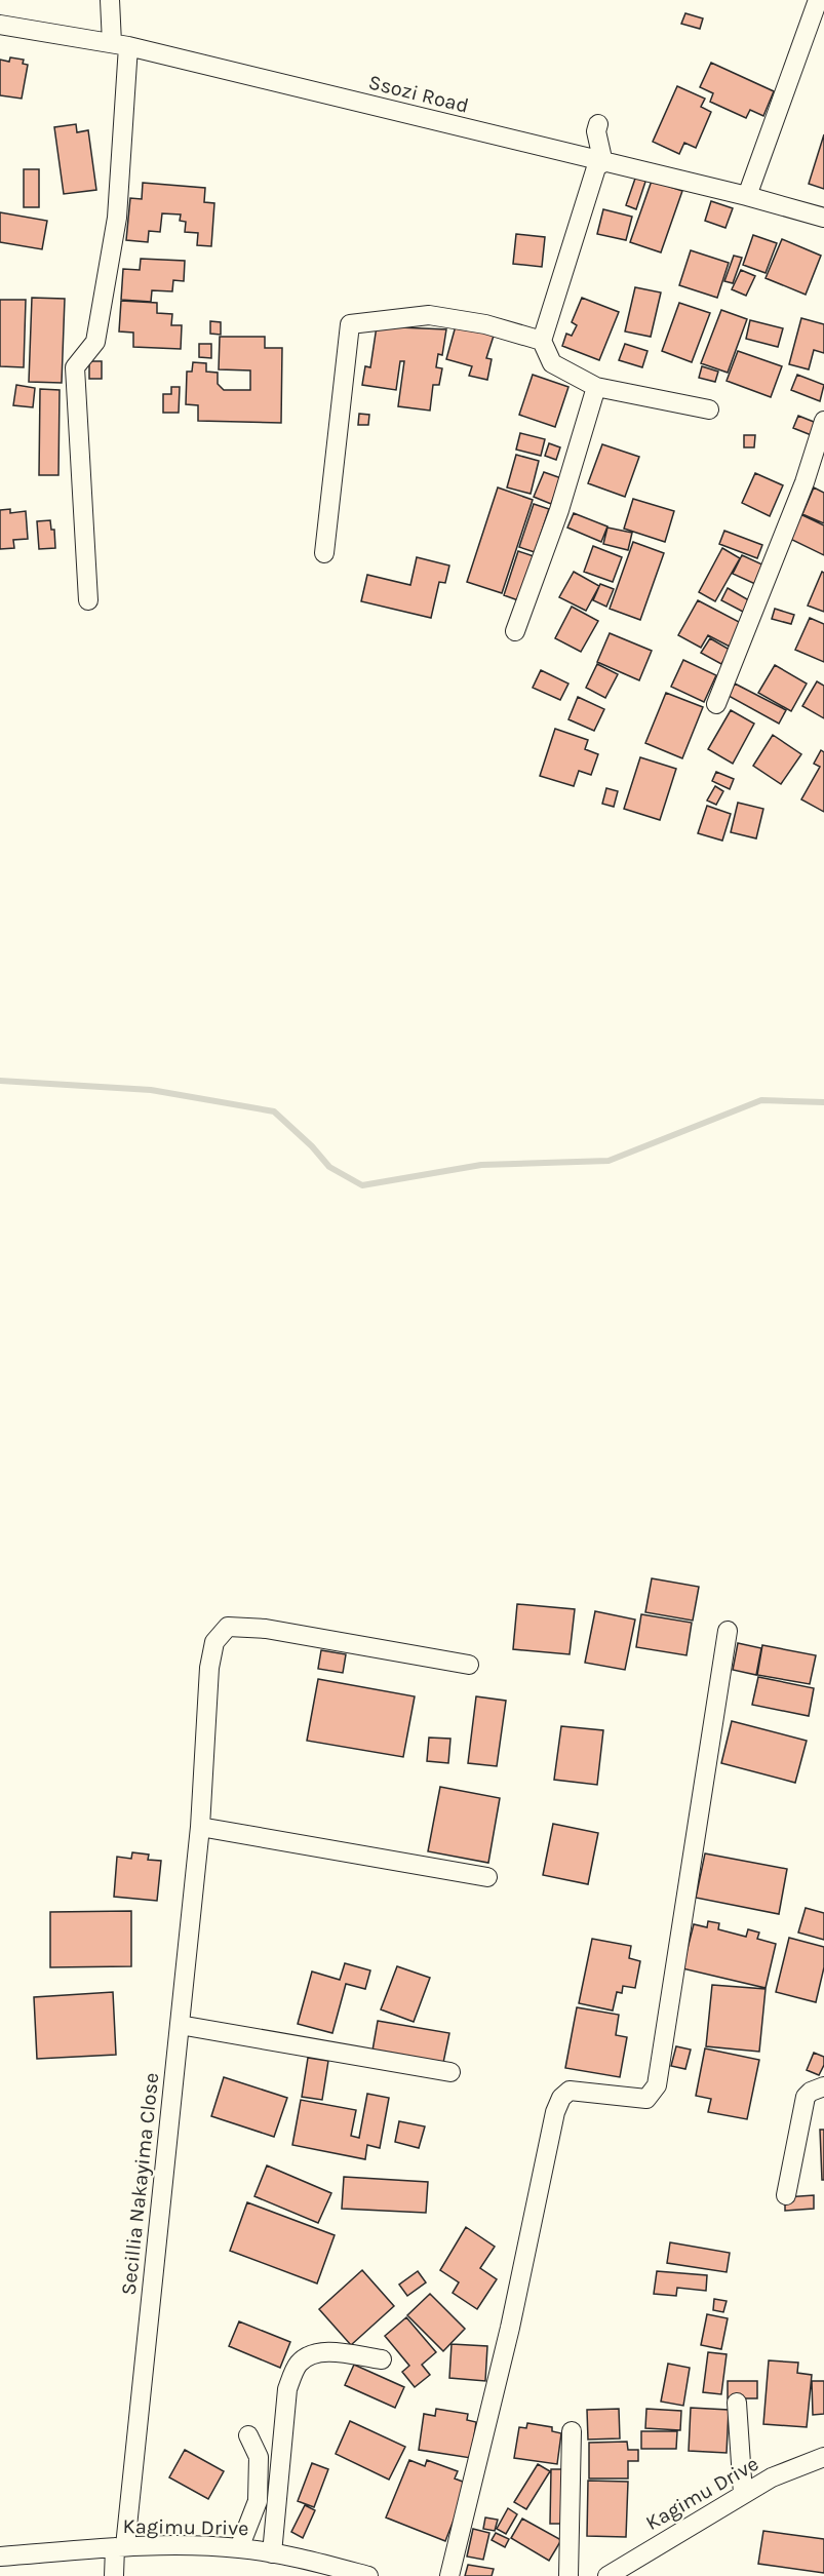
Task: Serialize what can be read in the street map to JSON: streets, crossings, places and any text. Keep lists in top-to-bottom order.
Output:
{
  "streets": {
    "street": ["Ssozi Road", "Secillia Nakayima Close", "Kagimu Drive"]
  },
  "crossings": [
    ["Secillia Nakayima Close", "Kagimu Drive"]
  ]
}
